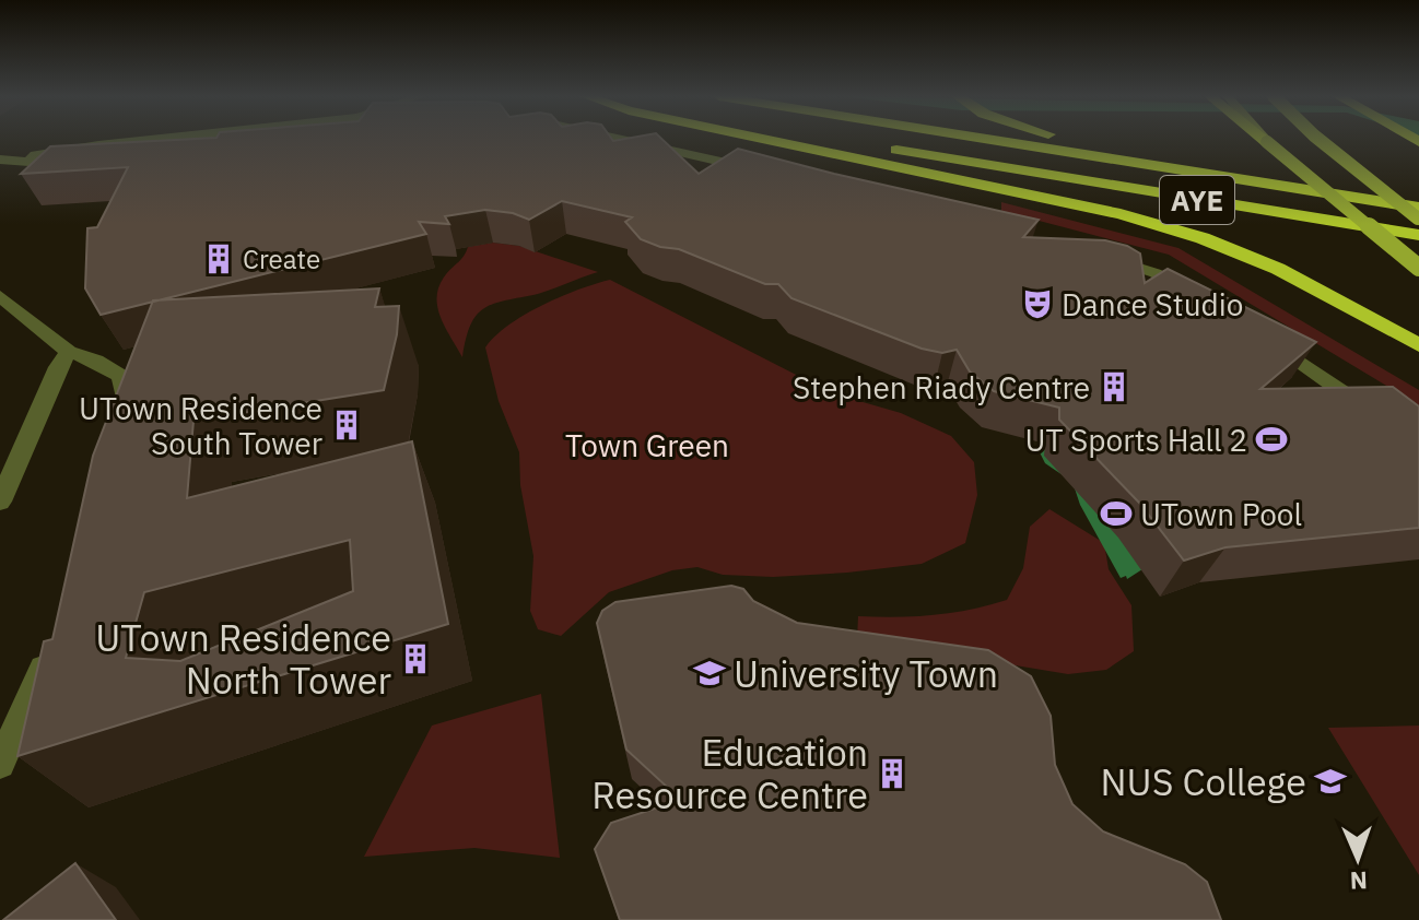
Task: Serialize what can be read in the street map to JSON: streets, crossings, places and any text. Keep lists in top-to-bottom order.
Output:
{
  "streets": {
    "highway": ["AYE"]
  },
  "parks": ["Town Green"],
  "places": {
    "building": [
      "Create",
      "Stephen Riady Centre",
      "UTown Residence South Tower",
      "UTown Residence North Tower",
      "Education Resource Centre"
    ],
    "theatre": ["Dance Studio"],
    "sports": ["UT Sports Hall 2", "UTown Pool"],
    "school or university": ["University Town", "NUS College"]
  },
  "north": "bottom"
}
